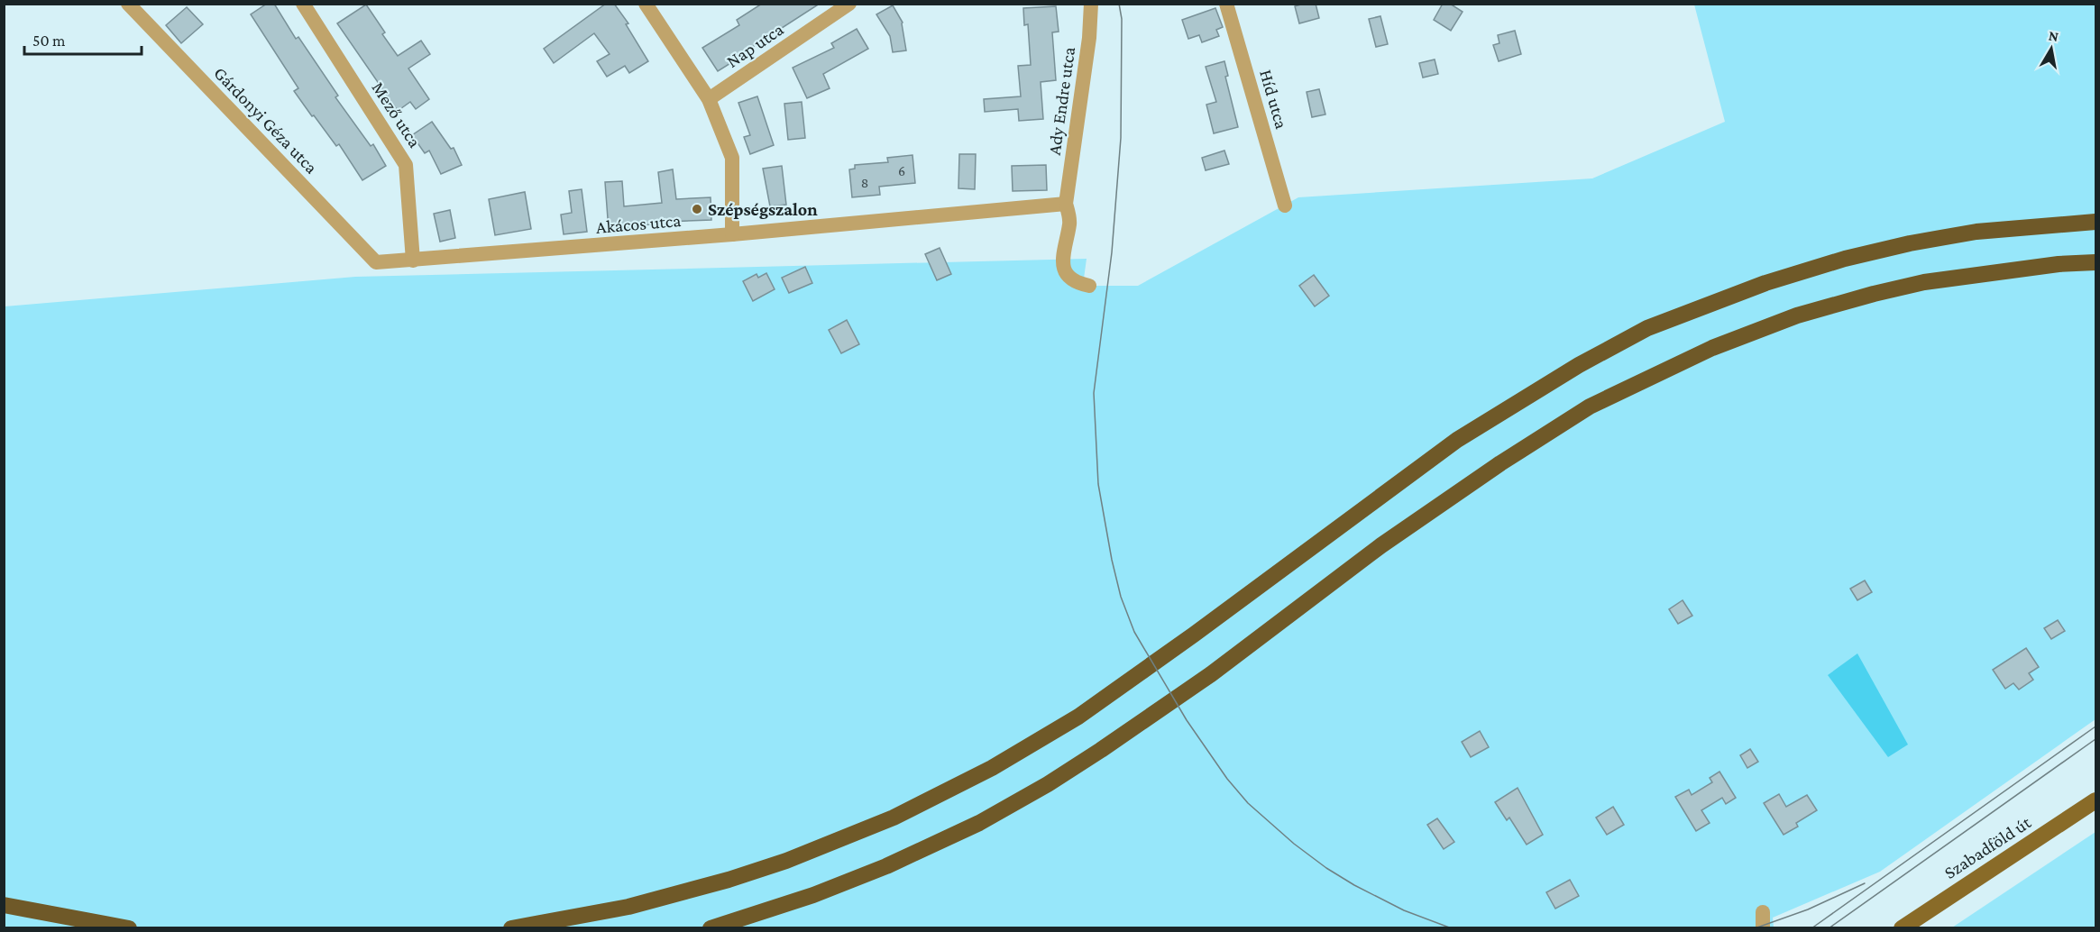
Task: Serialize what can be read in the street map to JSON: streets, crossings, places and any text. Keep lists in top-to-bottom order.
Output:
{
  "streets": {
    "main road": ["Szabadföld út"],
    "street": [
      "Nap utca",
      "Híd utca",
      "Ady Endre utca",
      "Mező utca",
      "Gárdonyi Géza utca",
      "Akácos utca"
    ]
  },
  "crossings": [
    ["Ady Endre utca", "Akácos utca"],
    ["Mező utca", "Akácos utca"],
    ["Gárdonyi Géza utca", "Akácos utca"]
  ],
  "places": ["Szépségszalon"],
  "house_numbers": ["6", "8"],
  "scale_bar": "50 m",
  "north": "top"
}
